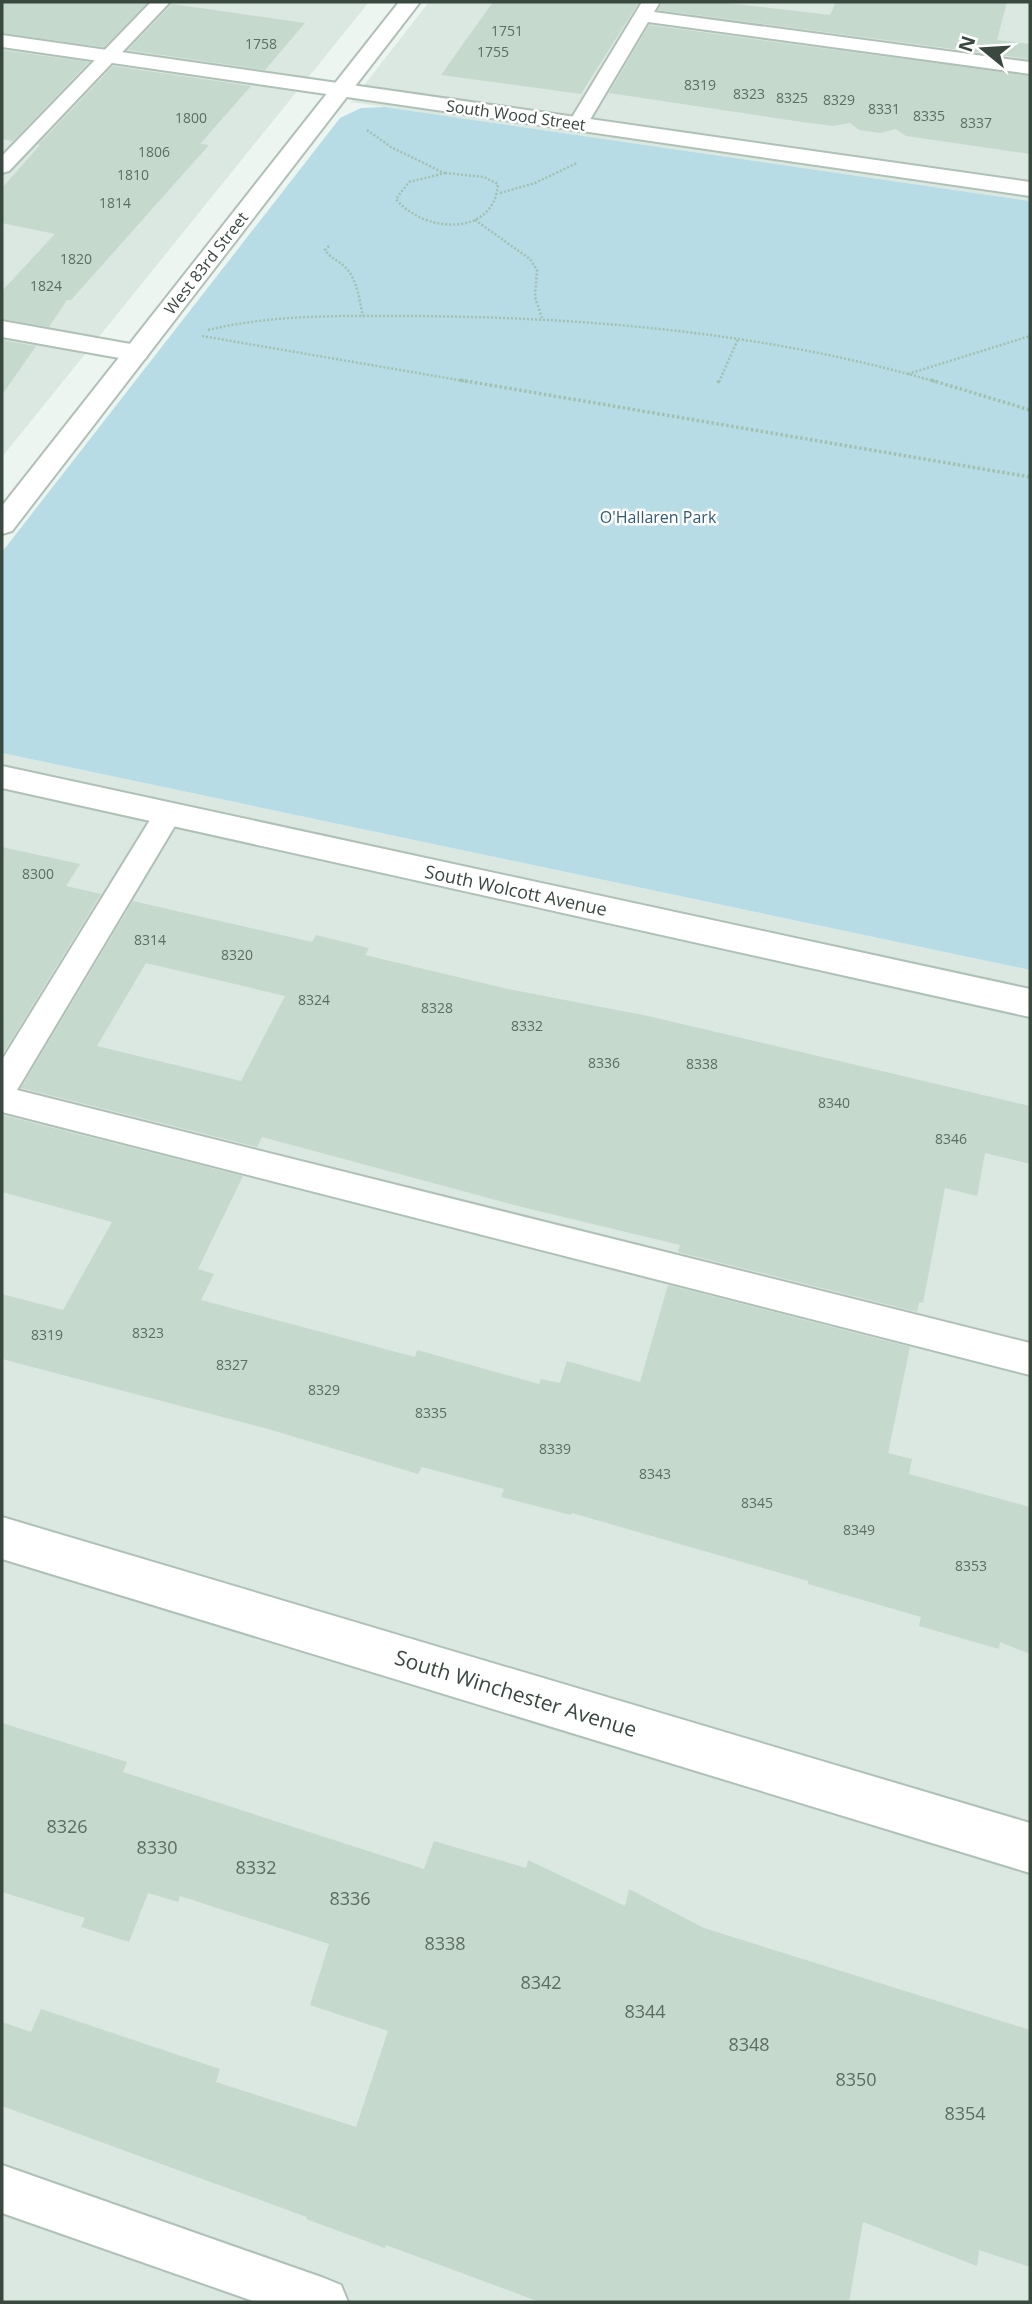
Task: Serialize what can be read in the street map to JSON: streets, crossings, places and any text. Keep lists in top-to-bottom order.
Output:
{
  "streets": {
    "street": [
      "South Wood Street",
      "West 83rd Street",
      "South Wolcott Avenue",
      "South Winchester Avenue"
    ]
  },
  "crossings": [
    ["South Wood Street", "West 83rd Street"]
  ],
  "parks": ["O'Hallaren Park"],
  "house_numbers": [
    "1751",
    "1758",
    "1755",
    "8319",
    "8323",
    "8325",
    "8329",
    "8331",
    "8335",
    "1800",
    "8337",
    "1806",
    "1810",
    "1814",
    "1820",
    "1824",
    "8300",
    "8314",
    "8320",
    "8324",
    "8328",
    "8332",
    "8336",
    "8338",
    "8340",
    "8346",
    "8323",
    "8319",
    "8327",
    "8329",
    "8335",
    "8339",
    "8343",
    "8345",
    "8349",
    "8353",
    "8326",
    "8330",
    "8332",
    "8336",
    "8338",
    "8342",
    "8344",
    "8348",
    "8350",
    "8354"
  ],
  "north": "left"
}
